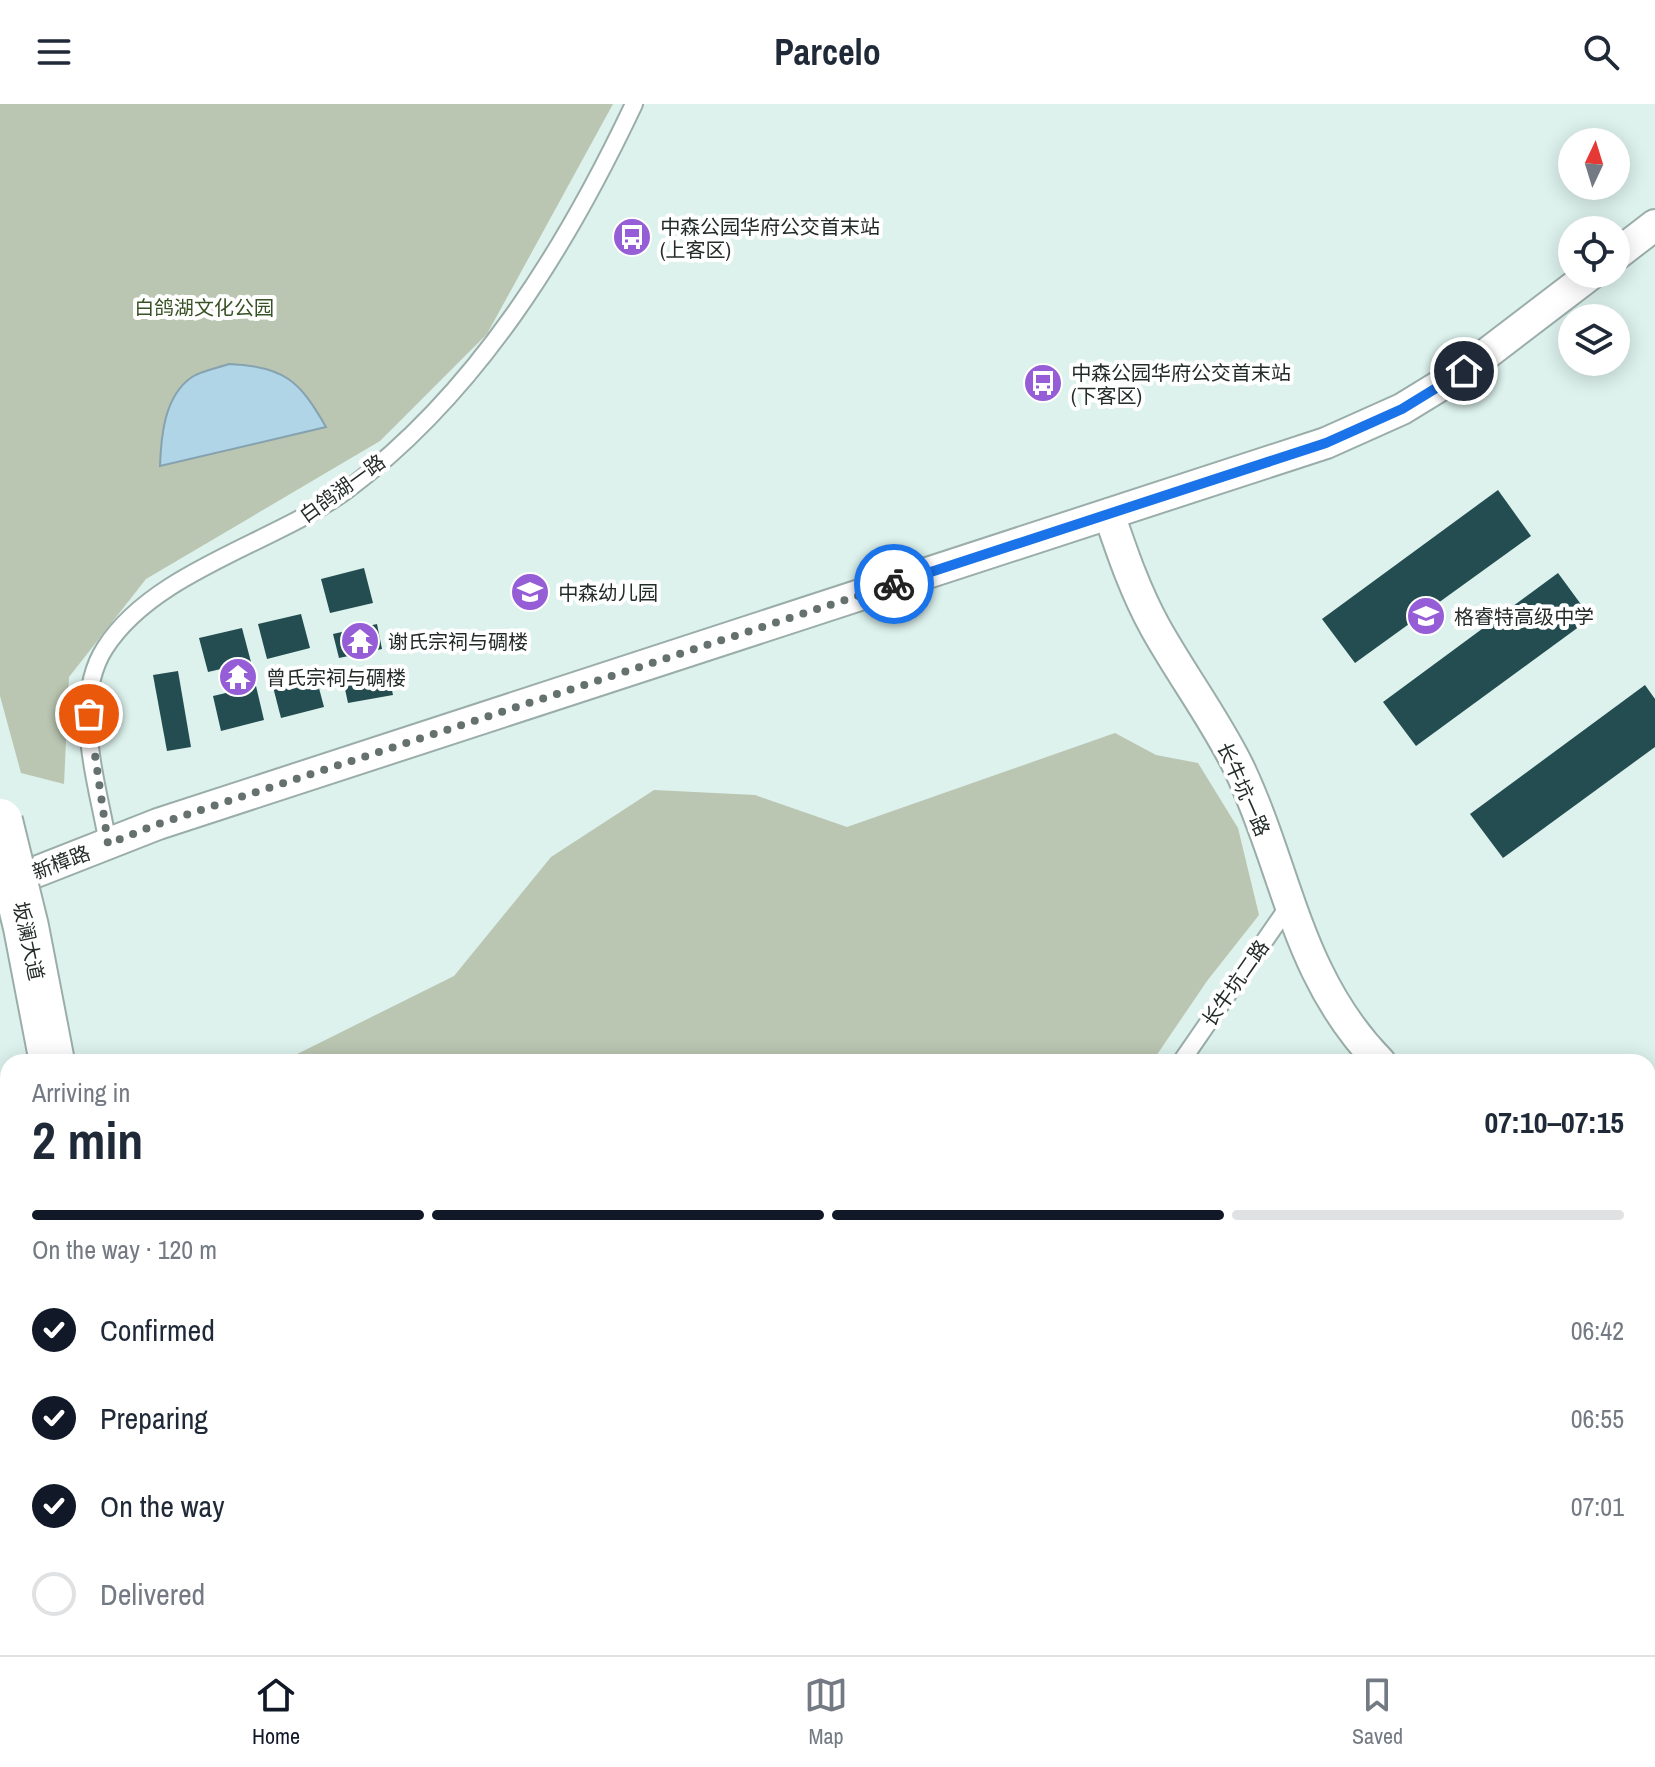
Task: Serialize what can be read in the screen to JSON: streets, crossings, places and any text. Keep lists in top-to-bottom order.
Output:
{
  "streets": {
    "main road": ["坂澜大道"],
    "street": ["长牛坑一路", "新樟路"],
    "lane": ["白鸽湖一路", "长牛坑二路"]
  },
  "crossings": [
    ["白鸽湖一路", "新樟路"],
    ["长牛坑一路", "新樟路"],
    ["长牛坑一路", "长牛坑二路"]
  ],
  "parks": ["白鸽湖文化公园"],
  "places": {
    "bus stop": ["中森公园华府公交首末站 (上客区)", "中森公园华府公交首末站 (下客区)"],
    "school or university": ["中森幼儿园", "格睿特高级中学"],
    "temple": ["谢氏宗祠与碉楼", "曾氏宗祠与碉楼"]
  },
  "north": "top",
  "page": {
    "header": "Parcelo",
    "heading": ["2 min", "Arriving in", "07:10–07:15"],
    "bar": "On the way · 120 m",
    "list": [
      ["Confirmed", "06:42"],
      ["Preparing", "06:55"],
      ["On the way", "07:01"],
      "Delivered"
    ],
    "tabs": ["Home", "Map", "Saved"]
  }
}
